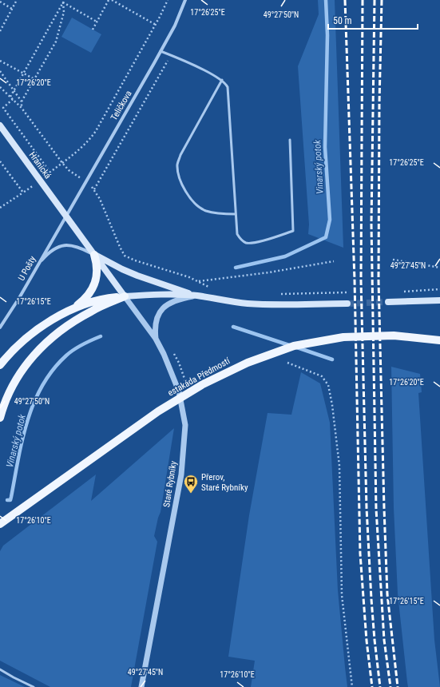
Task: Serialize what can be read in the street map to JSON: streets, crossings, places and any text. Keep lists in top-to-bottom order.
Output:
{
  "streets": {
    "main road": ["Hranická", "estakáda Předmostí"],
    "street": ["Teličkova", "U Pošty", "Staré Rybníky"]
  },
  "crossings": [
    ["Teličkova", "Hranická"],
    ["Teličkova", "U Pošty"],
    ["Hranická", "U Pošty"],
    ["Hranická", "Staré Rybníky"]
  ],
  "water": ["Vinarský potok"],
  "places": {
    "bus stop": ["Přerov, Staré Rybníky"]
  },
  "scale_bar": "50 m",
  "coordinates": [
    "17°26'25\"E",
    "49°27'50\"N",
    "17°26'20\"E",
    "49°27'45\"N",
    "17°26'15\"E",
    "17°26'10\"E"
  ]
}
